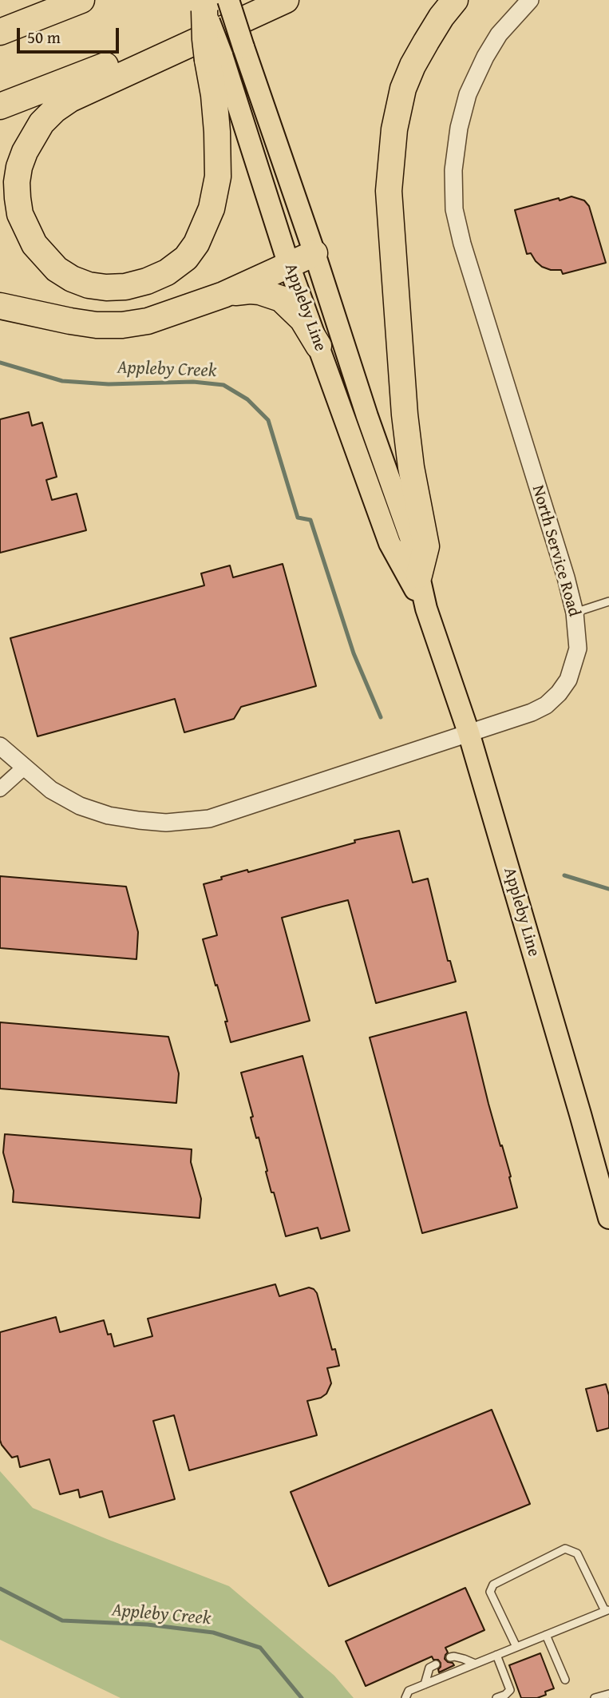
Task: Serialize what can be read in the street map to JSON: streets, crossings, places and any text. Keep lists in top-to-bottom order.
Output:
{
  "streets": {
    "main road": ["Appleby Line"],
    "street": ["North Service Road"]
  },
  "crossings": [
    ["Appleby Line", "North Service Road"]
  ],
  "water": ["Appleby Creek"],
  "scale_bar": "50 m"
}
